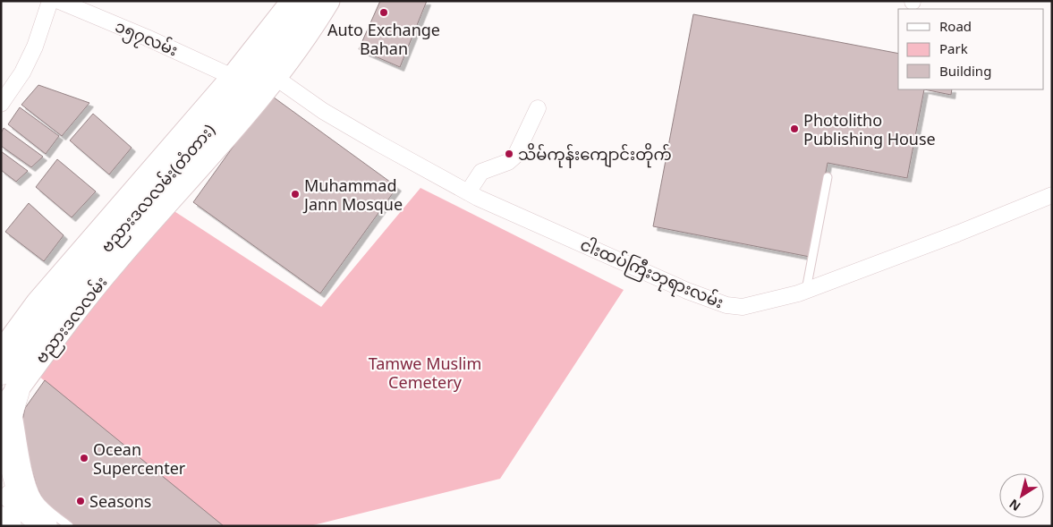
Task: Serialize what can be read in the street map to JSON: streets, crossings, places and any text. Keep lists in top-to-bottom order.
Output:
{
  "streets": {
    "main road": ["ဗညားဒလလမ်း(တံတား)", "ဗညားဒလလမ်း"],
    "street": ["၁၅၇လမ်း", "ငါးထပ်ကြီးဘုရားလမ်း"]
  },
  "crossings": [
    ["ဗညားဒလလမ်း(တံတား)", "ဗညားဒလလမ်း"],
    ["ငါးထပ်ကြီးဘုရားလမ်း", "ဗညားဒလလမ်း"]
  ],
  "parks": ["Tamwe Muslim Cemetery"],
  "places": [
    "Auto Exchange Bahan",
    "Photolitho Publishing House",
    "သိမ်ကုန်းကျောင်းတိုက်",
    "Muhammad Jann Mosque",
    "Ocean Supercenter",
    "Seasons"
  ],
  "legend": ["Road", "Park", "Building"],
  "north": "bottom left"
}
